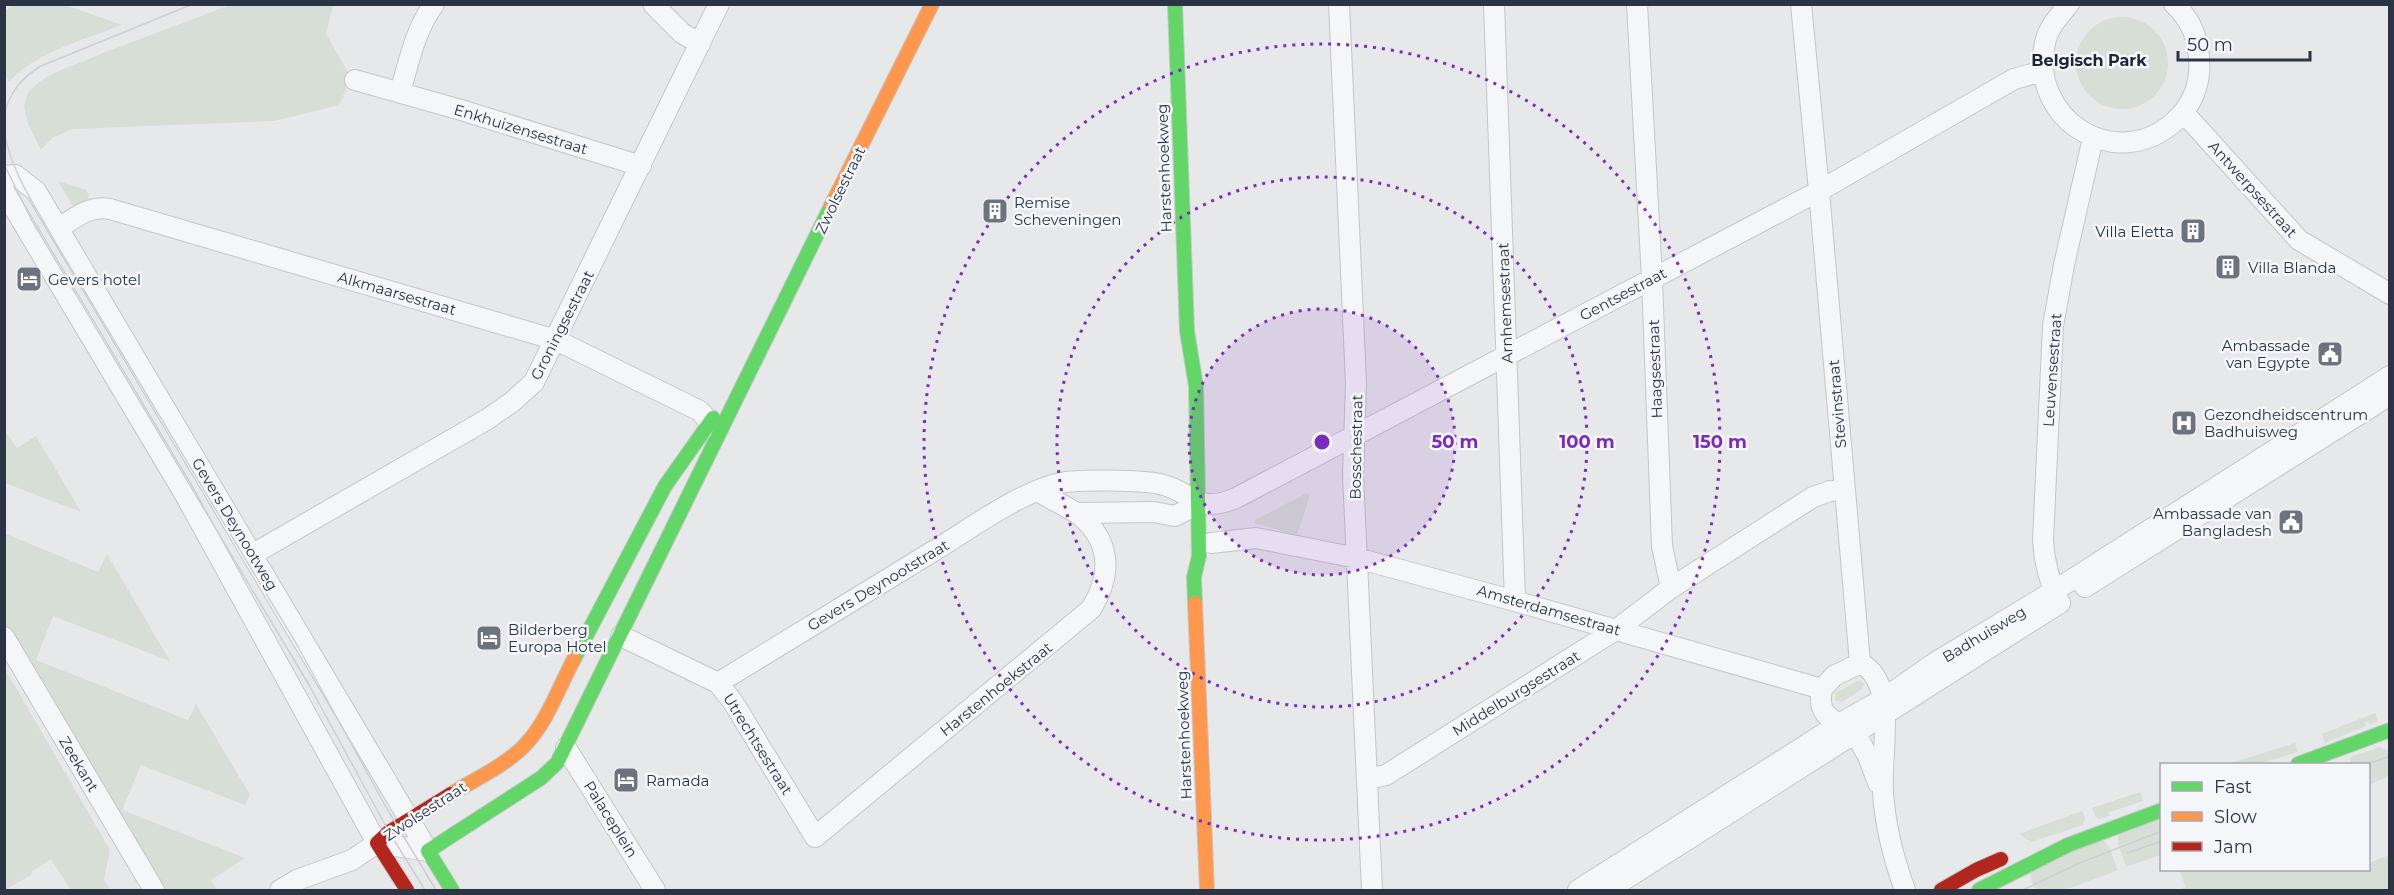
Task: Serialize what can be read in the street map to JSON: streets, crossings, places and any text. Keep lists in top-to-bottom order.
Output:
{
  "streets": {
    "main road": ["Harstenhoekweg", "Zwolsestraat", "Gevers Deynootweg"],
    "street": [
      "Enkhuizensestraat",
      "Antwerpsestraat",
      "Alkmaarsestraat",
      "Gentsestraat",
      "Arnhemsestraat",
      "Groningsestraat",
      "Haagsestraat",
      "Leuvensestraat",
      "Stevinstraat",
      "Bosschestraat",
      "Gevers Deynootstraat",
      "Amsterdamsestraat",
      "Badhuisweg",
      "Harstenhoekstraat",
      "Middelburgsestraat",
      "Utrechtsestraat",
      "Zeekant",
      "Palaceplein"
    ]
  },
  "crossings": [
    ["Enkhuizensestraat", "Groningsestraat"],
    ["Harstenhoekweg", "Gentsestraat"],
    ["Harstenhoekweg", "Gevers Deynootstraat"],
    ["Zwolsestraat", "Alkmaarsestraat"],
    ["Zwolsestraat", "Gevers Deynootweg"],
    ["Zwolsestraat", "Utrechtsestraat"],
    ["Zwolsestraat", "Palaceplein"],
    ["Alkmaarsestraat", "Groningsestraat"],
    ["Alkmaarsestraat", "Gevers Deynootweg"],
    ["Gentsestraat", "Arnhemsestraat"],
    ["Gentsestraat", "Haagsestraat"],
    ["Gentsestraat", "Stevinstraat"],
    ["Gentsestraat", "Bosschestraat"],
    ["Gentsestraat", "Gevers Deynootstraat"],
    ["Gentsestraat", "Harstenhoekstraat"],
    ["Arnhemsestraat", "Amsterdamsestraat"],
    ["Groningsestraat", "Gevers Deynootweg"],
    ["Haagsestraat", "Middelburgsestraat"],
    ["Leuvensestraat", "Badhuisweg"],
    ["Stevinstraat", "Amsterdamsestraat"],
    ["Stevinstraat", "Badhuisweg"],
    ["Stevinstraat", "Middelburgsestraat"],
    ["Bosschestraat", "Amsterdamsestraat"],
    ["Bosschestraat", "Middelburgsestraat"],
    ["Gevers Deynootstraat", "Utrechtsestraat"],
    ["Amsterdamsestraat", "Badhuisweg"],
    ["Amsterdamsestraat", "Middelburgsestraat"],
    ["Harstenhoekstraat", "Utrechtsestraat"]
  ],
  "districts": ["Belgisch Park"],
  "places": {
    "building": ["Remise Scheveningen", "Villa Eletta", "Villa Blanda"],
    "hotel": ["Gevers hotel", "Bilderberg Europa Hotel", "Ramada"],
    "public building": ["Ambassade van Egypte", "Ambassade van Bangladesh"],
    "hospital": ["Gezondheidscentrum Badhuisweg"]
  },
  "legend": ["Fast", "Slow", "Jam"],
  "scale_bar": "50 m",
  "rings": ["50 m", "100 m", "150 m"]
}
